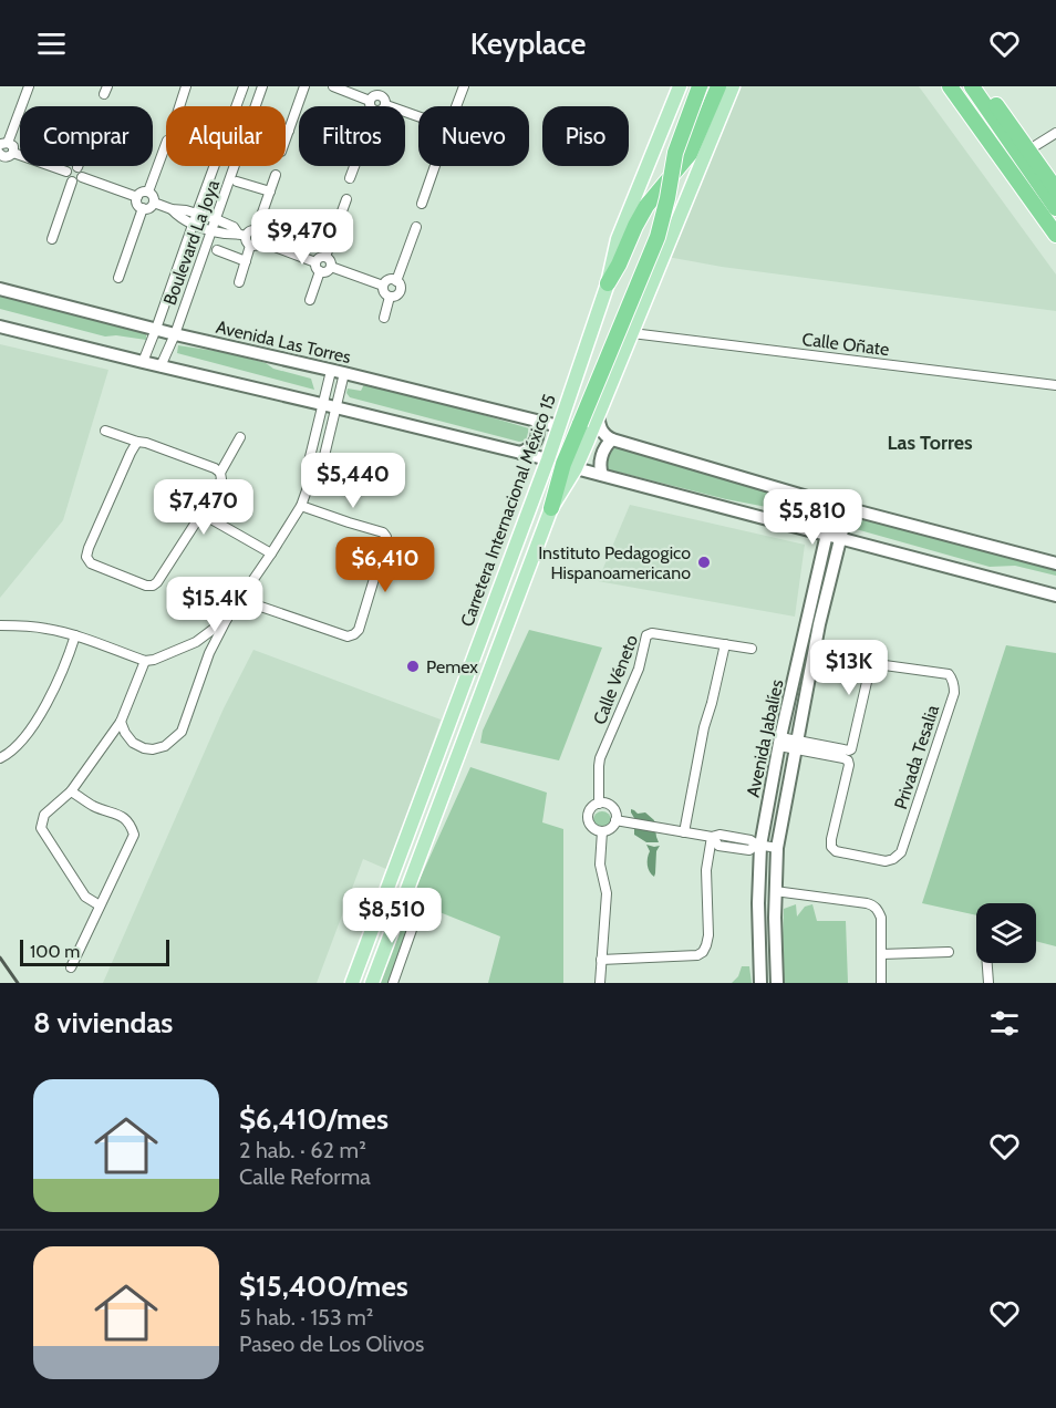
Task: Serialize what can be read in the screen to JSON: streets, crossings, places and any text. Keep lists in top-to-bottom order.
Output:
{
  "streets": {
    "main road": ["Carretera Internacional México 15"],
    "street": [
      "Boulevard La Joya",
      "Avenida Las Torres",
      "Calle Oñate",
      "Calle Véneto",
      "Avenida Jabalíes",
      "Privada Tesalia"
    ]
  },
  "crossings": [
    ["Boulevard La Joya", "Avenida Las Torres"],
    ["Avenida Las Torres", "Carretera Internacional México 15"],
    ["Avenida Jabalíes", "Privada Tesalia"]
  ],
  "districts": ["Las Torres"],
  "places": ["Instituto Pedagogico Hispanoamericano", "Pemex"],
  "scale_bar": "100 m",
  "page": {
    "header": "Keyplace",
    "chip": [
      "Comprar",
      "Alquilar",
      "Filtros",
      "Nuevo",
      "Piso"
    ],
    "price": [
      "$9,470",
      "$5,440",
      "$7,470",
      "$5,810",
      "$6,410",
      "$15.4K",
      "$13K",
      "$8,510"
    ],
    "scale": "100 m",
    "heading": "8 viviendas",
    "list": [
      {
        "name": "$6,410/mes",
        "note": "2 hab. · 62 m² · Calle Reforma"
      },
      {
        "name": "$15,400/mes",
        "note": "5 hab. · 153 m² · Paseo de Los Olivos"
      }
    ]
  }
}
